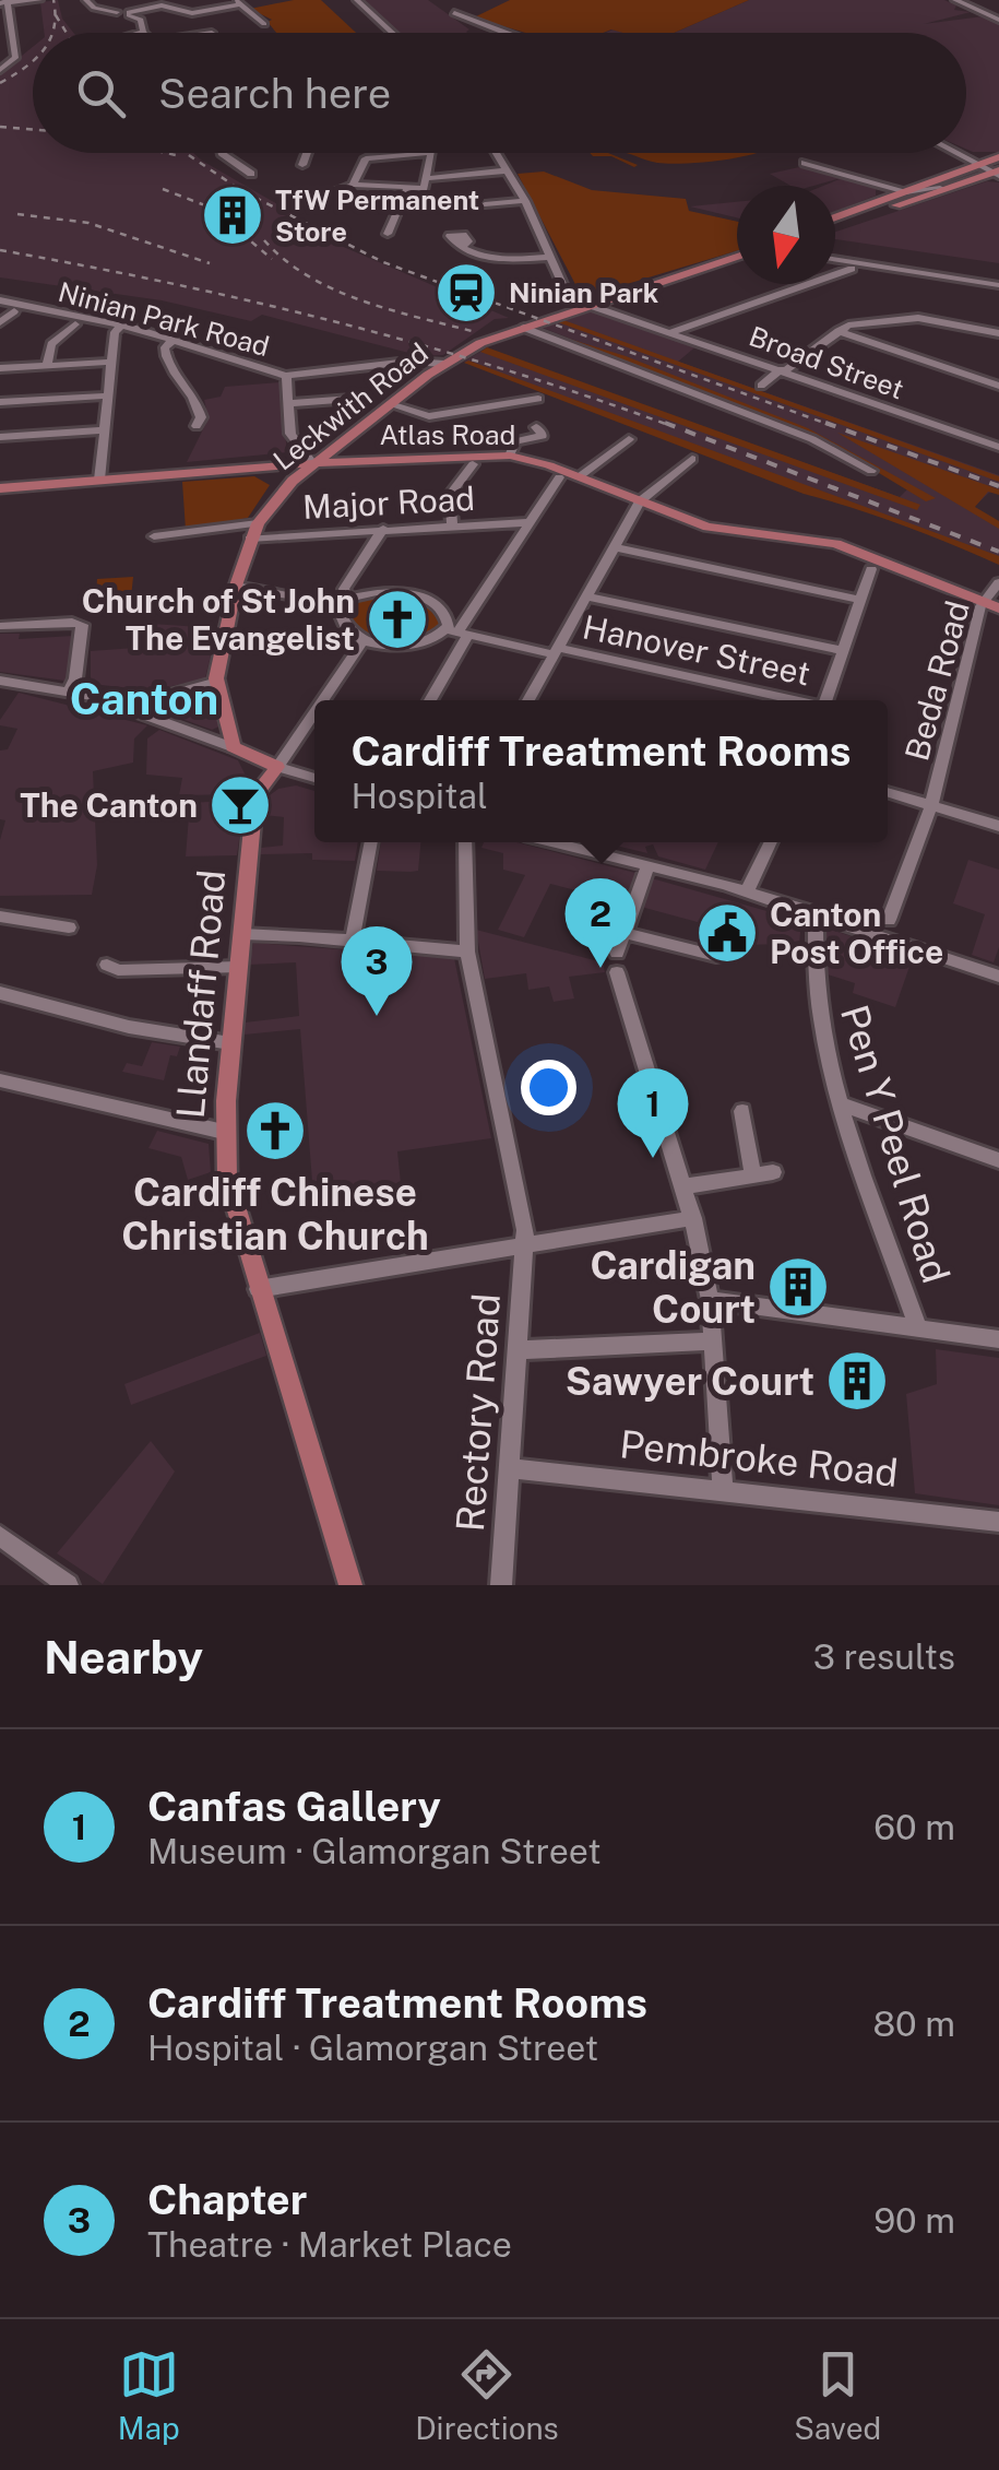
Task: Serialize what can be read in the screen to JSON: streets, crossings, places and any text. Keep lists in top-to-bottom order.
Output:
{
  "streets": {
    "main road": ["Leckwith Road", "Atlas Road", "Llandaff Road"],
    "street": [
      "Ninian Park Road",
      "Broad Street",
      "Major Road",
      "Hanover Street",
      "Beda Road",
      "Pen Y Peel Road",
      "Rectory Road",
      "Pembroke Road"
    ]
  },
  "crossings": [
    ["Ninian Park Road", "Leckwith Road"],
    ["Broad Street", "Leckwith Road"],
    ["Leckwith Road", "Atlas Road"],
    ["Leckwith Road", "Major Road"],
    ["Atlas Road", "Beda Road"],
    ["Rectory Road", "Pembroke Road"]
  ],
  "districts": ["Canton"],
  "places": {
    "building": ["TfW Permanent Store", "Cardigan Court", "Sawyer Court"],
    "station": ["Ninian Park"],
    "church": ["Church of St John The Evangelist", "Cardiff Chinese Christian Church"],
    "bar": ["The Canton"],
    "public building": ["Canton Post Office"]
  },
  "north": "bottom",
  "page": {
    "search": "Search here",
    "popup": ["Cardiff Treatment Rooms", "Hospital"],
    "pins": ["2", "3", "1"],
    "heading": ["Nearby", "3 results"],
    "list": [
      {
        "mark": "1",
        "name": "Canfas Gallery",
        "note": "Museum · Glamorgan Street",
        "value": "60 m"
      },
      {
        "mark": "2",
        "name": "Cardiff Treatment Rooms",
        "note": "Hospital · Glamorgan Street",
        "value": "80 m"
      },
      {
        "mark": "3",
        "name": "Chapter",
        "note": "Theatre · Market Place",
        "value": "90 m"
      }
    ],
    "nav": ["Map", "Directions", "Saved"]
  }
}
